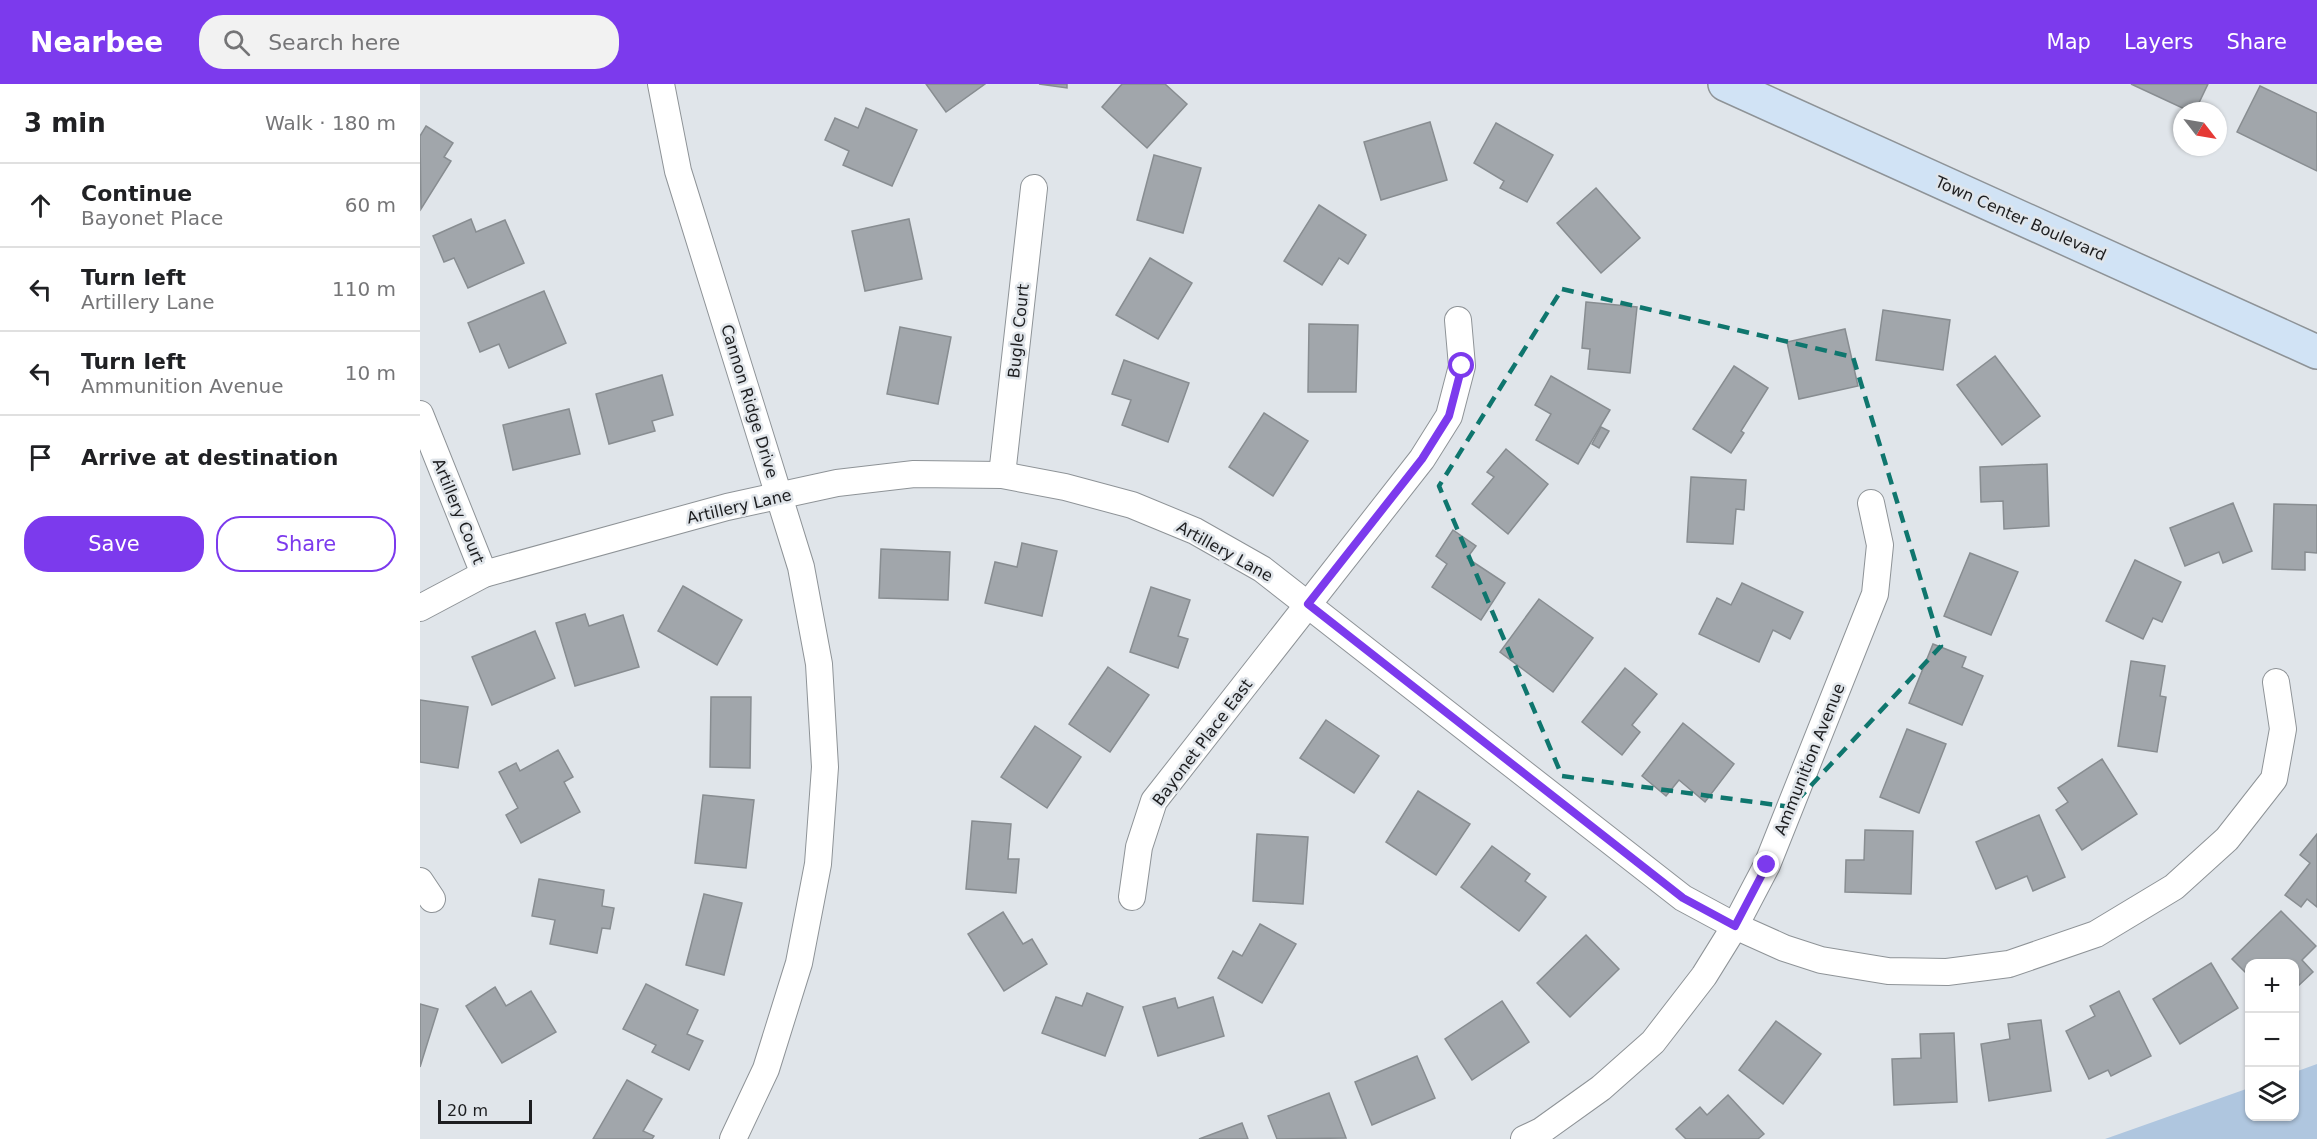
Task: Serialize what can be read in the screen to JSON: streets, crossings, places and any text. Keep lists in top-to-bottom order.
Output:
{
  "streets": {
    "street": [
      "Town Center Boulevard",
      "Bugle Court",
      "Cannon Ridge Drive",
      "Artillery Lane",
      "Artillery Court",
      "Bayonet Place East",
      "Ammunition Avenue"
    ]
  },
  "crossings": [
    ["Bugle Court", "Artillery Lane"],
    ["Cannon Ridge Drive", "Artillery Lane"],
    ["Artillery Lane", "Artillery Court"],
    ["Artillery Lane", "Bayonet Place East"],
    ["Artillery Lane", "Ammunition Avenue"]
  ],
  "scale_bar": "20 m",
  "north": "bottom right",
  "page": {
    "header": "Nearbee",
    "search": "Search here",
    "nav": ["Map", "Layers", "Share"],
    "heading": ["3 min", "Walk · 180 m"],
    "list": [
      ["Continue", "Bayonet Place", "60 m"],
      ["Turn left", "Artillery Lane", "110 m"],
      ["Turn left", "Ammunition Avenue", "10 m"],
      "Arrive at destination"
    ],
    "buttons": ["Save", "Share"],
    "map_buttons": ["+", "−"],
    "scale": "20 m"
  }
}
